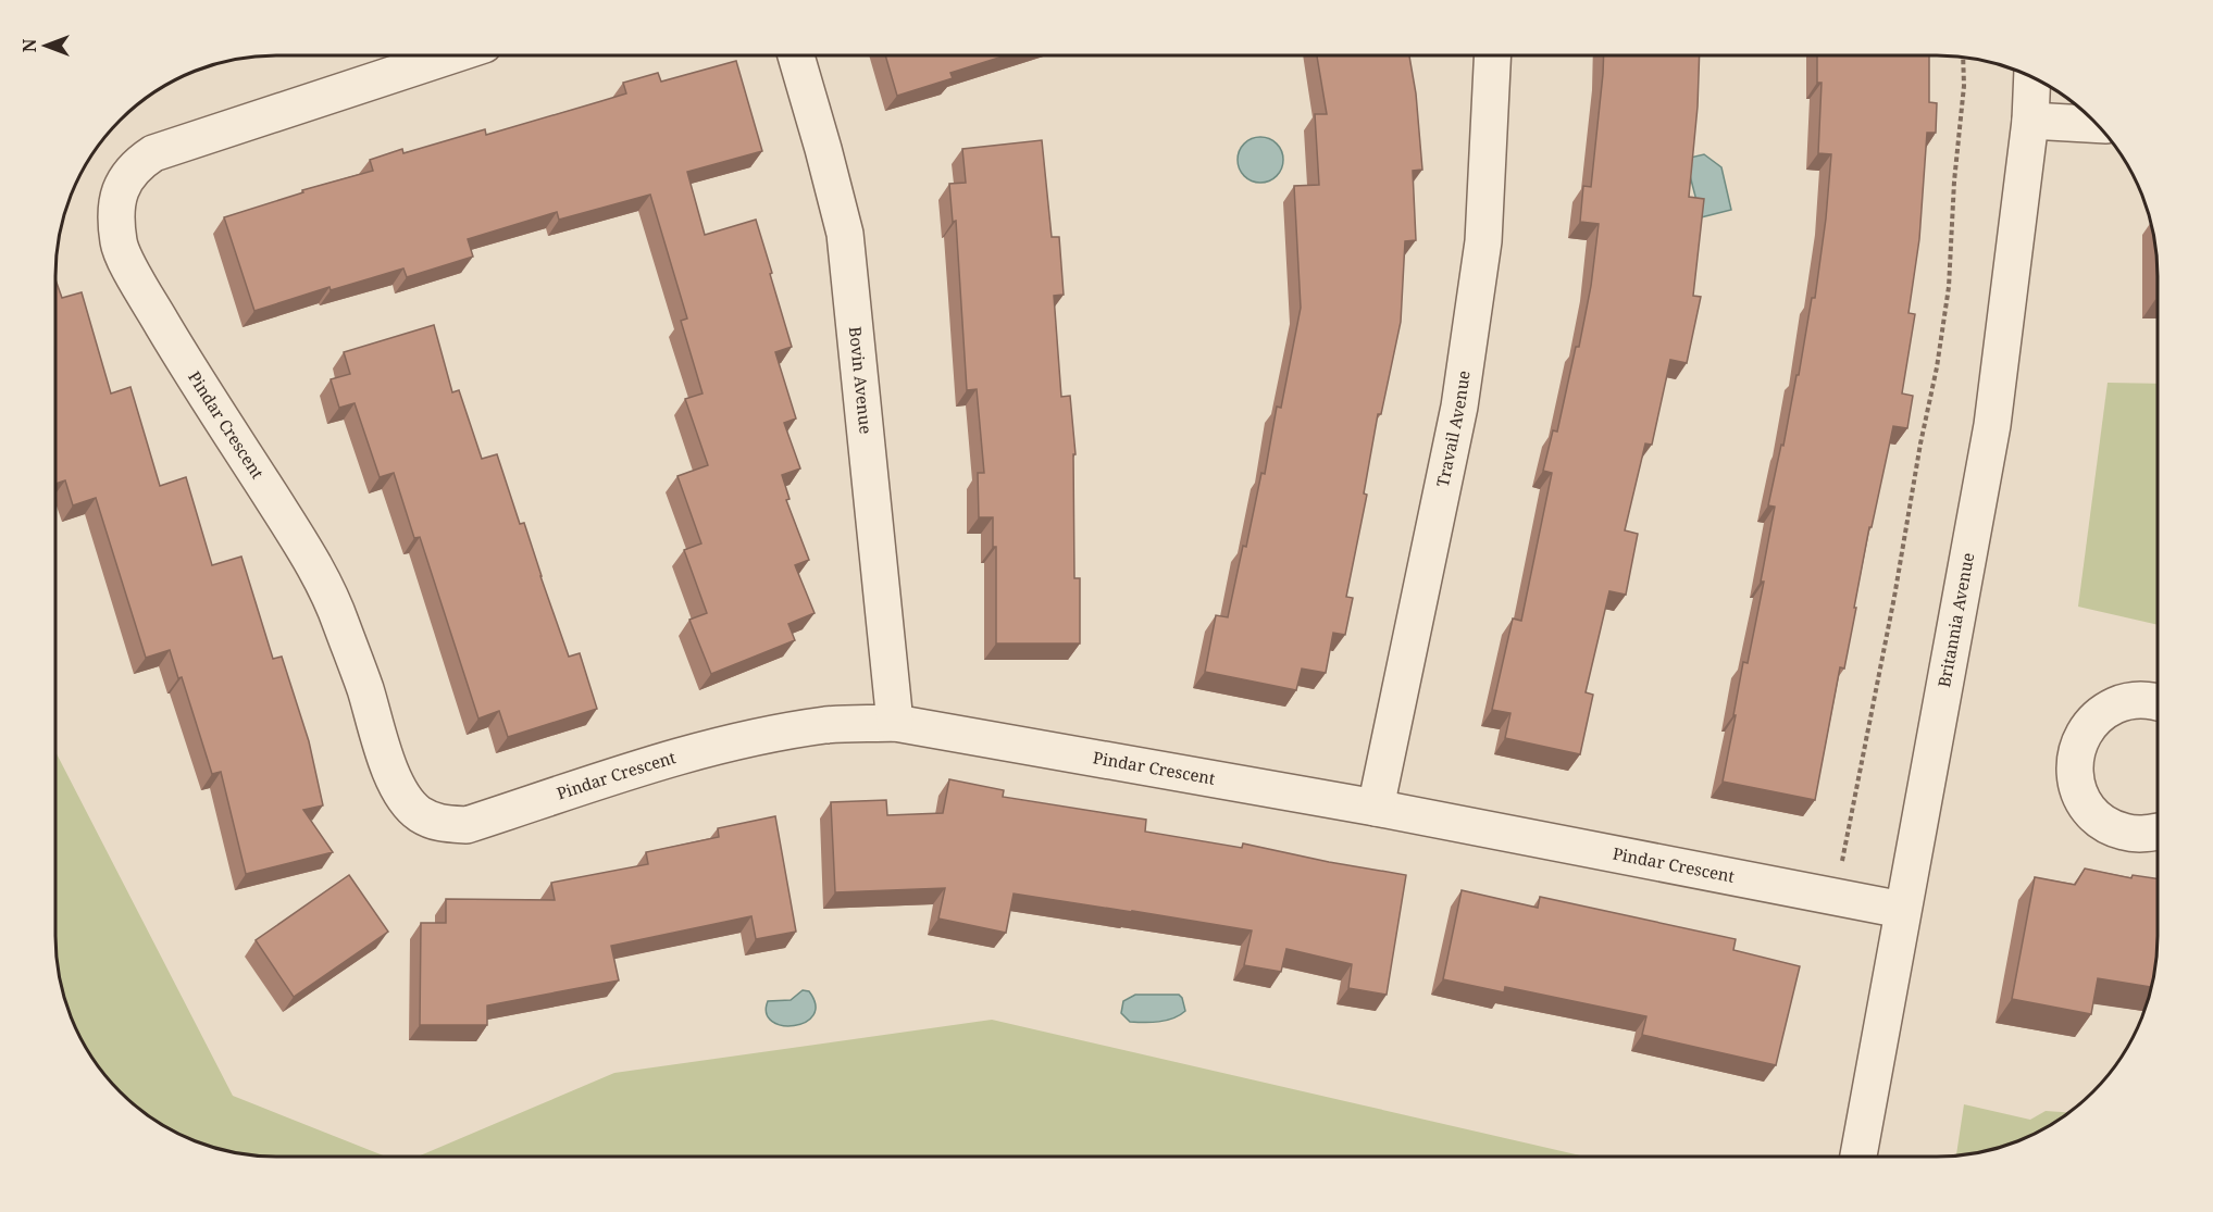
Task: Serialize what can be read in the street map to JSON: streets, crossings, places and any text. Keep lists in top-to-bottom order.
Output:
{
  "streets": {
    "street": [
      "Bovin Avenue",
      "Pindar Crescent",
      "Travail Avenue",
      "Britannia Avenue"
    ]
  },
  "crossings": [
    ["Bovin Avenue", "Pindar Crescent"],
    ["Pindar Crescent", "Travail Avenue"],
    ["Pindar Crescent", "Britannia Avenue"]
  ],
  "north": "left"
}
